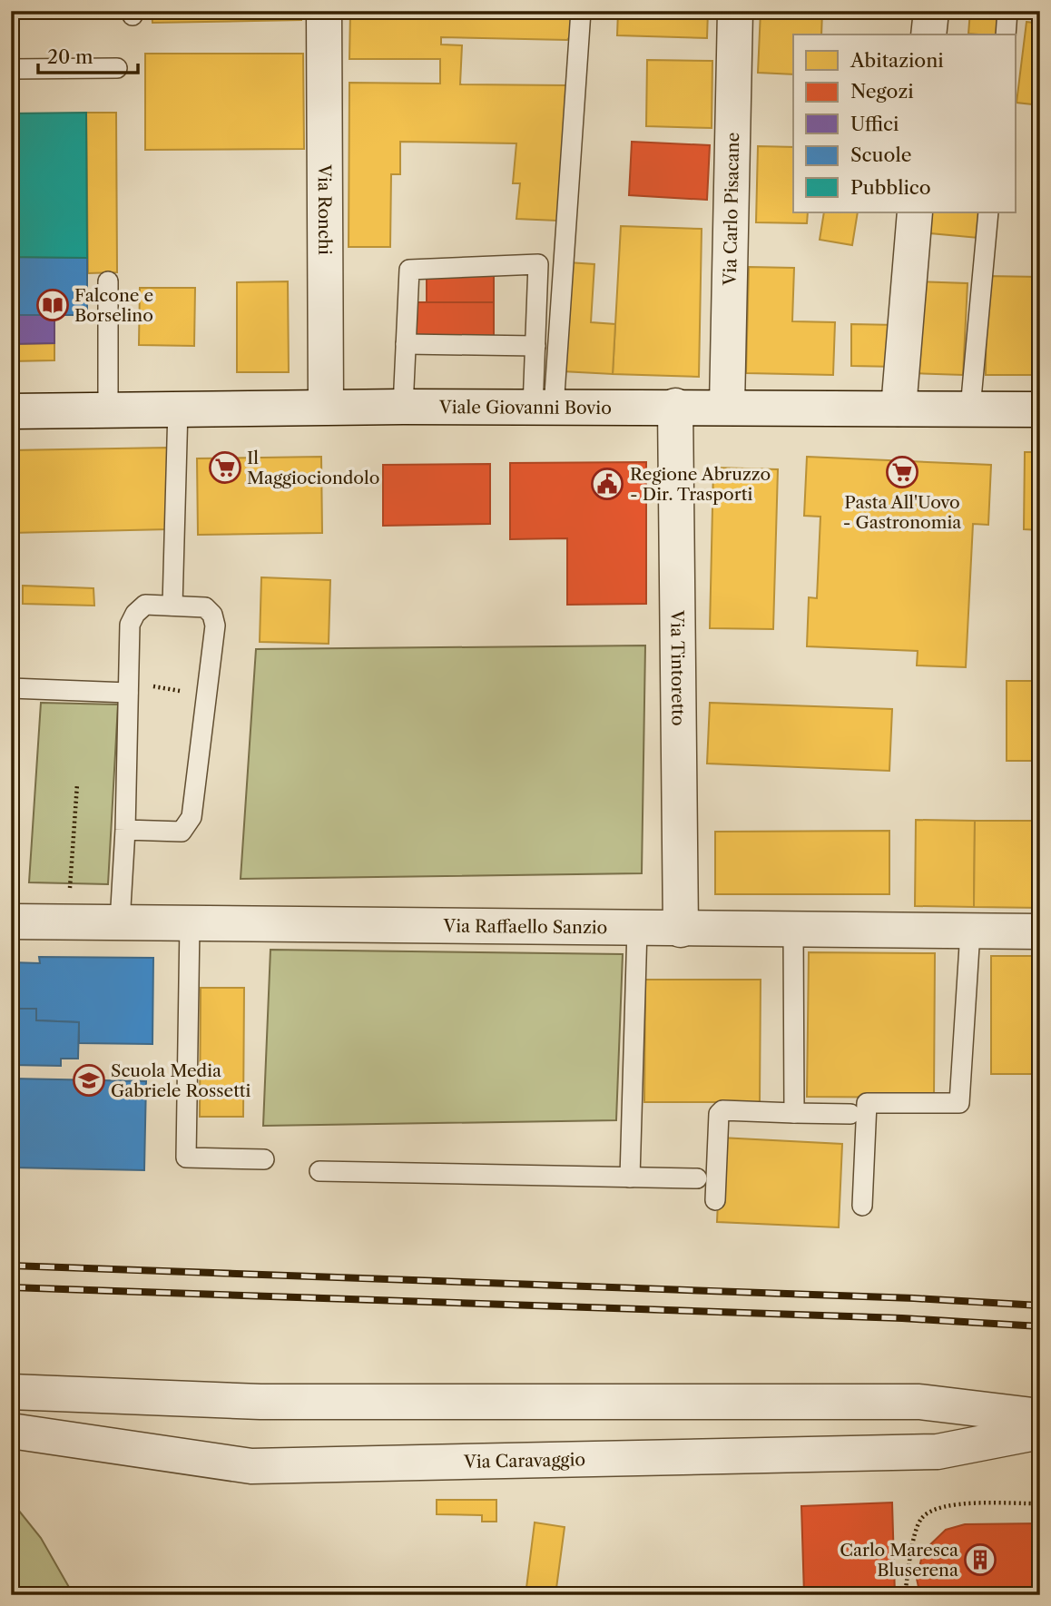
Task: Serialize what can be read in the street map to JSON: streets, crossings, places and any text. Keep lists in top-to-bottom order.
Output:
{
  "streets": {
    "street": [
      "Via Ronchi",
      "Via Carlo Pisacane",
      "Viale Giovanni Bovio",
      "Via Tintoretto",
      "Via Raffaello Sanzio",
      "Via Caravaggio"
    ]
  },
  "crossings": [
    ["Via Ronchi", "Viale Giovanni Bovio"],
    ["Via Carlo Pisacane", "Viale Giovanni Bovio"],
    ["Viale Giovanni Bovio", "Via Tintoretto"],
    ["Via Tintoretto", "Via Raffaello Sanzio"]
  ],
  "places": {
    "library": ["Falcone e Borselino"],
    "supermarket": ["Il Maggiociondolo", "Pasta All'Uovo - Gastronomia"],
    "public building": ["Regione Abruzzo - Dir. Trasporti"],
    "school or university": ["Scuola Media Gabriele Rossetti"],
    "building": ["Carlo Maresca Bluserena"]
  },
  "legend": [
    "Abitazioni",
    "Negozi",
    "Uffici",
    "Scuole",
    "Pubblico"
  ],
  "scale_bar": "20 m"
}
